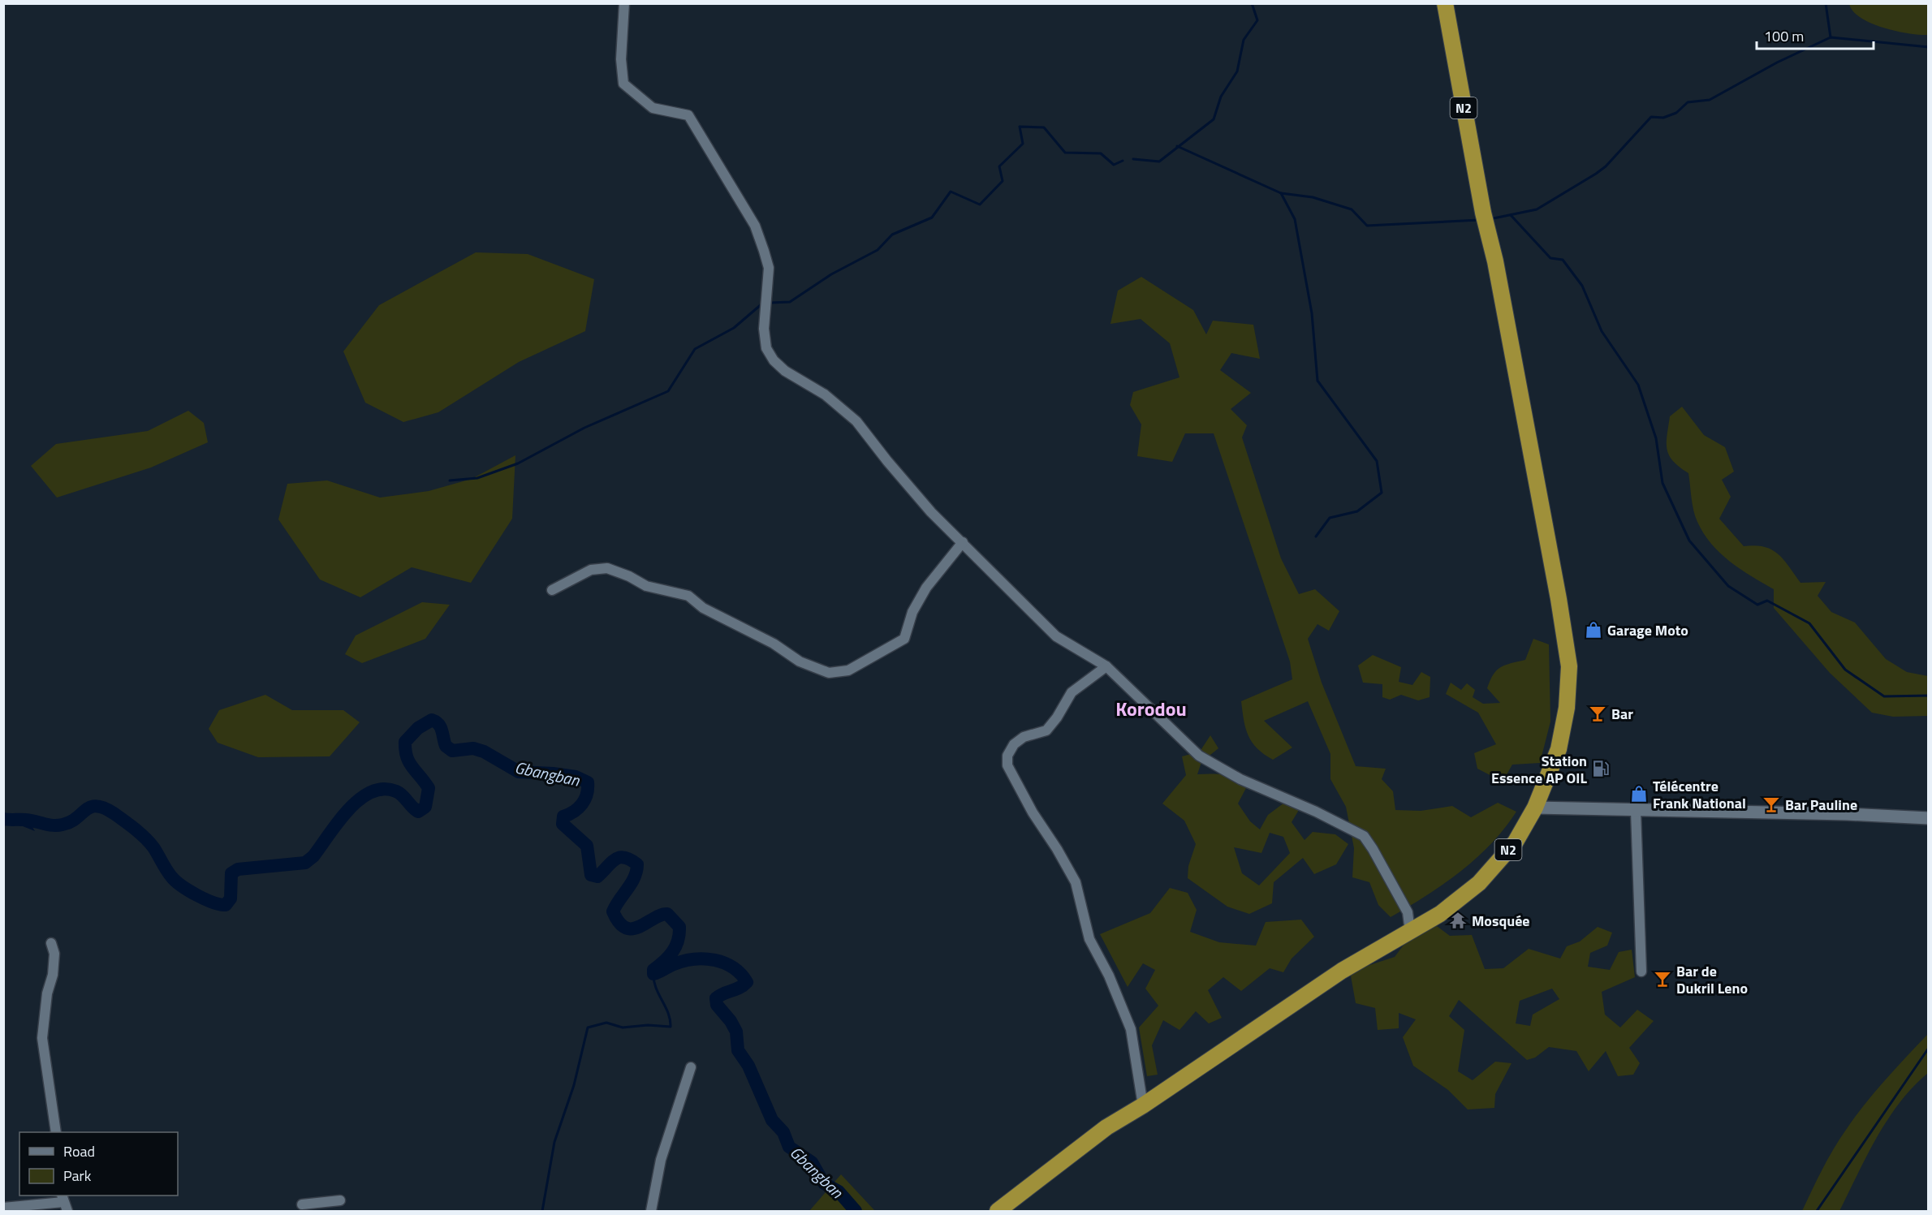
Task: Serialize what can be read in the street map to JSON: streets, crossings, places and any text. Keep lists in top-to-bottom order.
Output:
{
  "streets": {
    "highway": ["N2"]
  },
  "districts": ["Korodou"],
  "water": ["Gbangban"],
  "places": {
    "shop": ["Garage Moto", "Télécentre Frank National"],
    "bar": ["Bar", "Bar Pauline", "Bar de Dukril Leno"],
    "fuel station": ["Station Essence AP OIL"],
    "temple": ["Mosquée"]
  },
  "legend": ["Road", "Park"],
  "scale_bar": "100 m"
}
